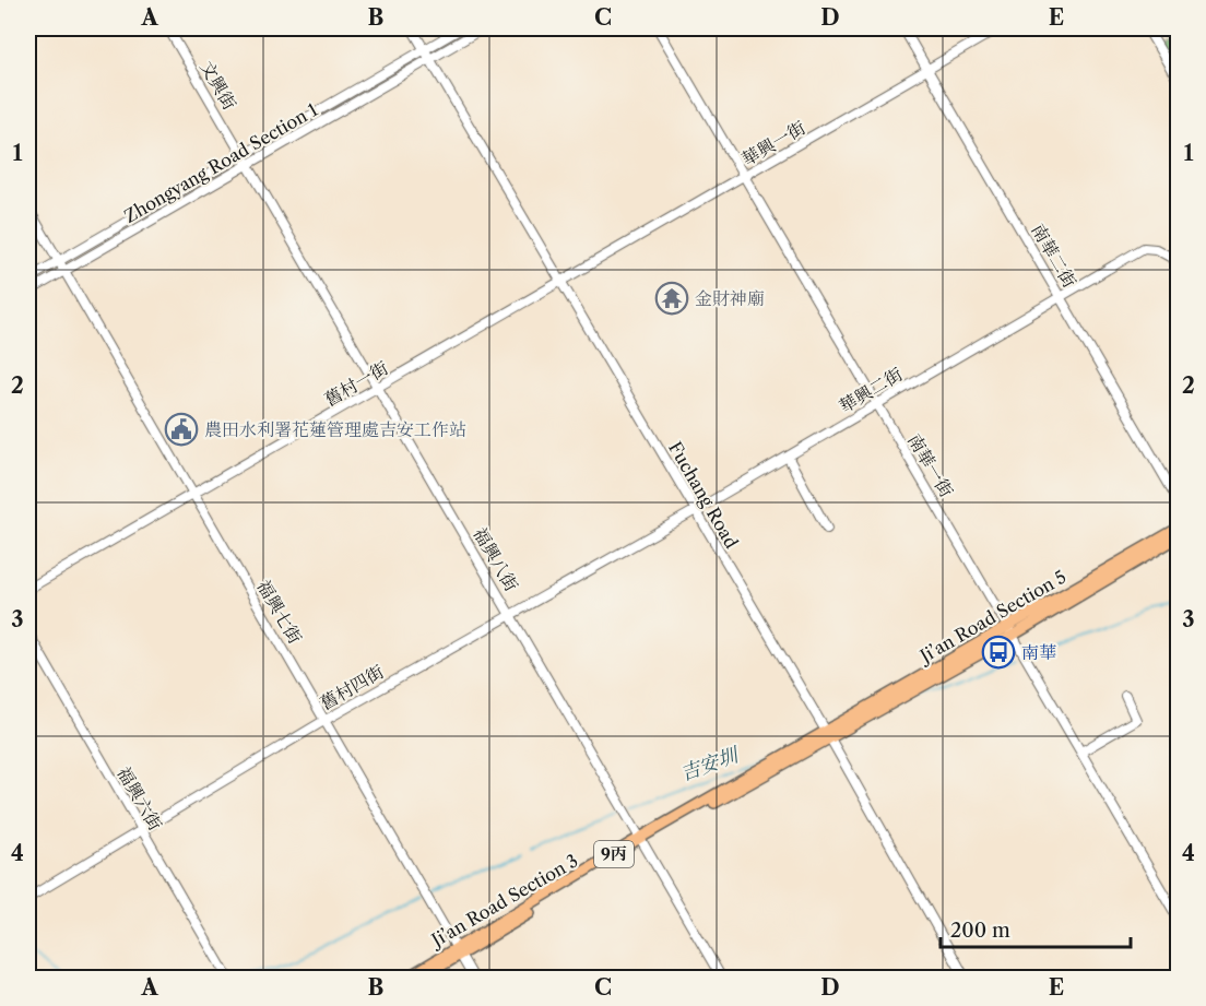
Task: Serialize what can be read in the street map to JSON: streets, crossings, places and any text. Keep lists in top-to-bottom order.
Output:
{
  "streets": {
    "main road": ["Ji’an Road Section 5", "9丙", "Ji’an Road Section 3"],
    "street": [
      "文興街",
      "華興一街",
      "Zhongyang Road Section 1",
      "南華二街",
      "舊村一街",
      "華興二街",
      "南華一街",
      "Fuchang Road",
      "福興八街",
      "福興七街",
      "舊村四街",
      "福興六街"
    ]
  },
  "crossings": [
    ["文興街", "Zhongyang Road Section 1"],
    ["文興街", "福興八街"],
    ["華興一街", "南華二街"],
    ["華興一街", "舊村一街"],
    ["華興一街", "南華一街"],
    ["華興一街", "Fuchang Road"],
    ["Zhongyang Road Section 1", "Fuchang Road"],
    ["Zhongyang Road Section 1", "福興八街"],
    ["Zhongyang Road Section 1", "福興七街"],
    ["南華二街", "華興二街"],
    ["舊村一街", "Fuchang Road"],
    ["舊村一街", "福興八街"],
    ["舊村一街", "福興七街"],
    ["華興二街", "南華一街"],
    ["華興二街", "Fuchang Road"],
    ["華興二街", "舊村四街"],
    ["南華一街", "Ji’an Road Section 5"],
    ["Fuchang Road", "Ji’an Road Section 5"],
    ["Fuchang Road", "舊村四街"],
    ["Fuchang Road", "Ji’an Road Section 3"],
    ["福興八街", "舊村四街"],
    ["福興八街", "Ji’an Road Section 3"],
    ["福興七街", "舊村四街"],
    ["福興七街", "Ji’an Road Section 3"],
    ["Ji’an Road Section 5", "Ji’an Road Section 3"],
    ["舊村四街", "福興六街"]
  ],
  "water": ["吉安圳"],
  "places": {
    "temple": ["金財神廟"],
    "public building": ["農田水利署花蓮管理處吉安工作站"],
    "bus stop": ["南華"]
  },
  "scale_bar": "200 m",
  "grid": {
    "columns": [
      "A",
      "B",
      "C",
      "D",
      "E"
    ],
    "rows": [
      "1",
      "2",
      "3",
      "4"
    ]
  }
}
